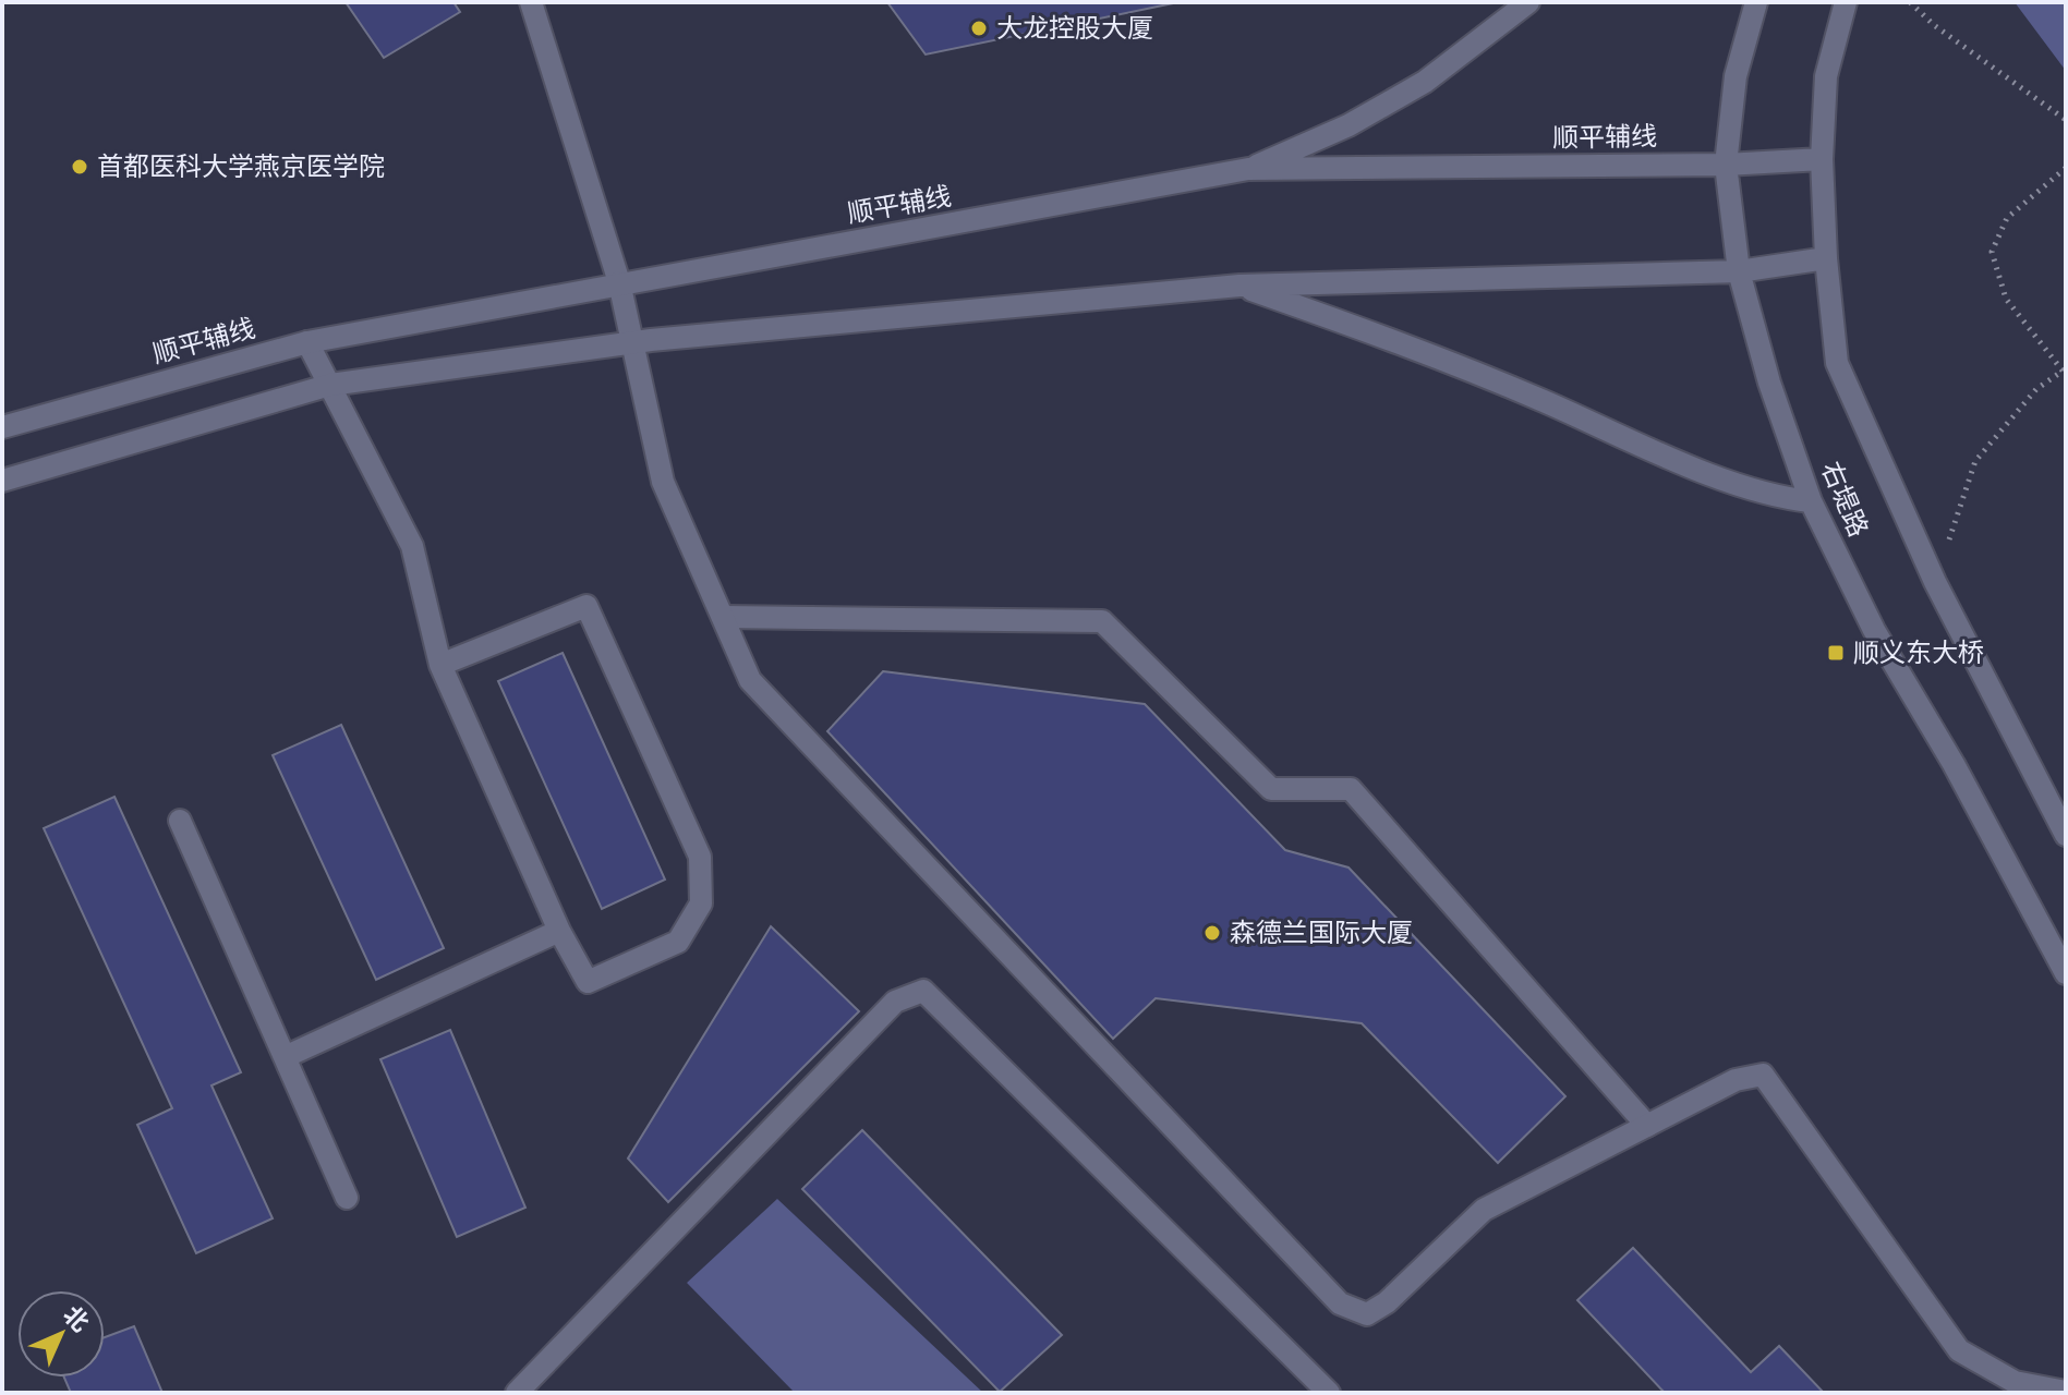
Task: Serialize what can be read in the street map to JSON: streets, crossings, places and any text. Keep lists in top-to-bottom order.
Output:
{
  "streets": {
    "main road": ["顺平辅线", "右堤路"]
  },
  "crossings": [
    ["顺平辅线", "右堤路"]
  ],
  "places": {
    "other": ["大龙控股大厦", "首都医科大学燕京医学院", "森德兰国际大厦"],
    "transit": ["顺义东大桥"]
  },
  "north": "top right"
}
